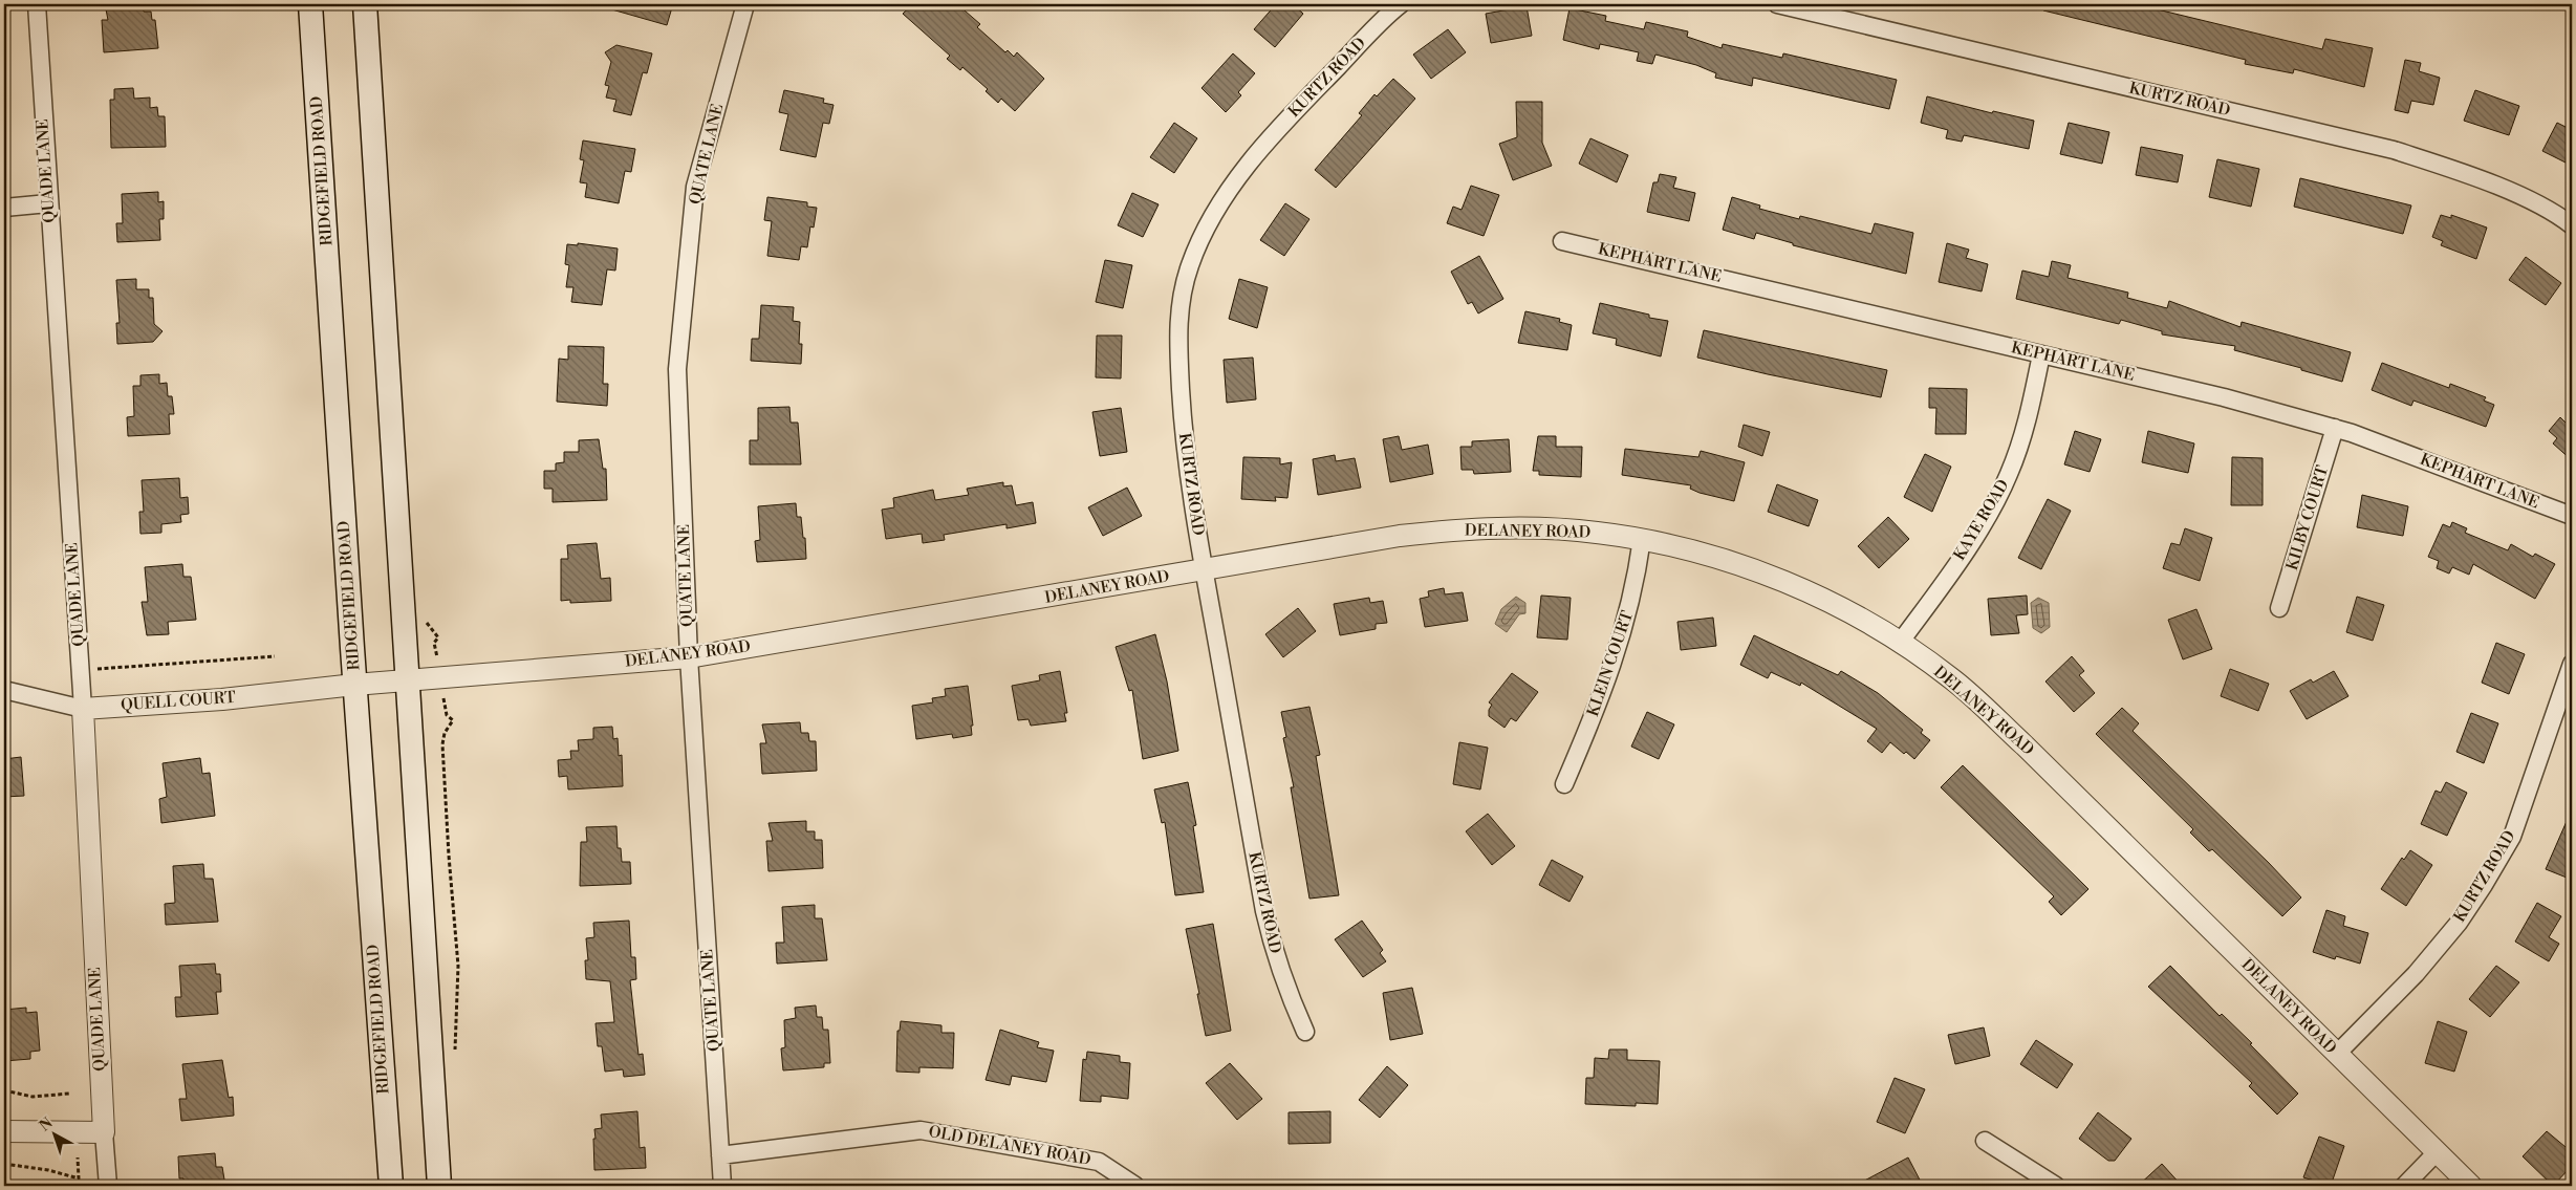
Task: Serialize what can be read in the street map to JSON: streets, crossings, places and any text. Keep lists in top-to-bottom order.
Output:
{
  "streets": {
    "main road": ["RIDGEFIELD ROAD"],
    "street": [
      "KURTZ ROAD",
      "QUATE LANE",
      "QUADE LANE",
      "KEPHART LANE",
      "KILBY COURT",
      "KAYE ROAD",
      "DELANEY ROAD",
      "KLEIN COURT",
      "QUELL COURT",
      "OLD DELANEY ROAD"
    ]
  },
  "crossings": [
    ["KURTZ ROAD", "DELANEY ROAD"],
    ["QUATE LANE", "DELANEY ROAD"],
    ["QUATE LANE", "OLD DELANEY ROAD"],
    ["QUADE LANE", "QUELL COURT"],
    ["RIDGEFIELD ROAD", "DELANEY ROAD"],
    ["RIDGEFIELD ROAD", "QUELL COURT"],
    ["KEPHART LANE", "KILBY COURT"],
    ["KEPHART LANE", "KAYE ROAD"],
    ["KAYE ROAD", "DELANEY ROAD"],
    ["DELANEY ROAD", "KLEIN COURT"],
    ["DELANEY ROAD", "QUELL COURT"]
  ],
  "north": "top left"
}
